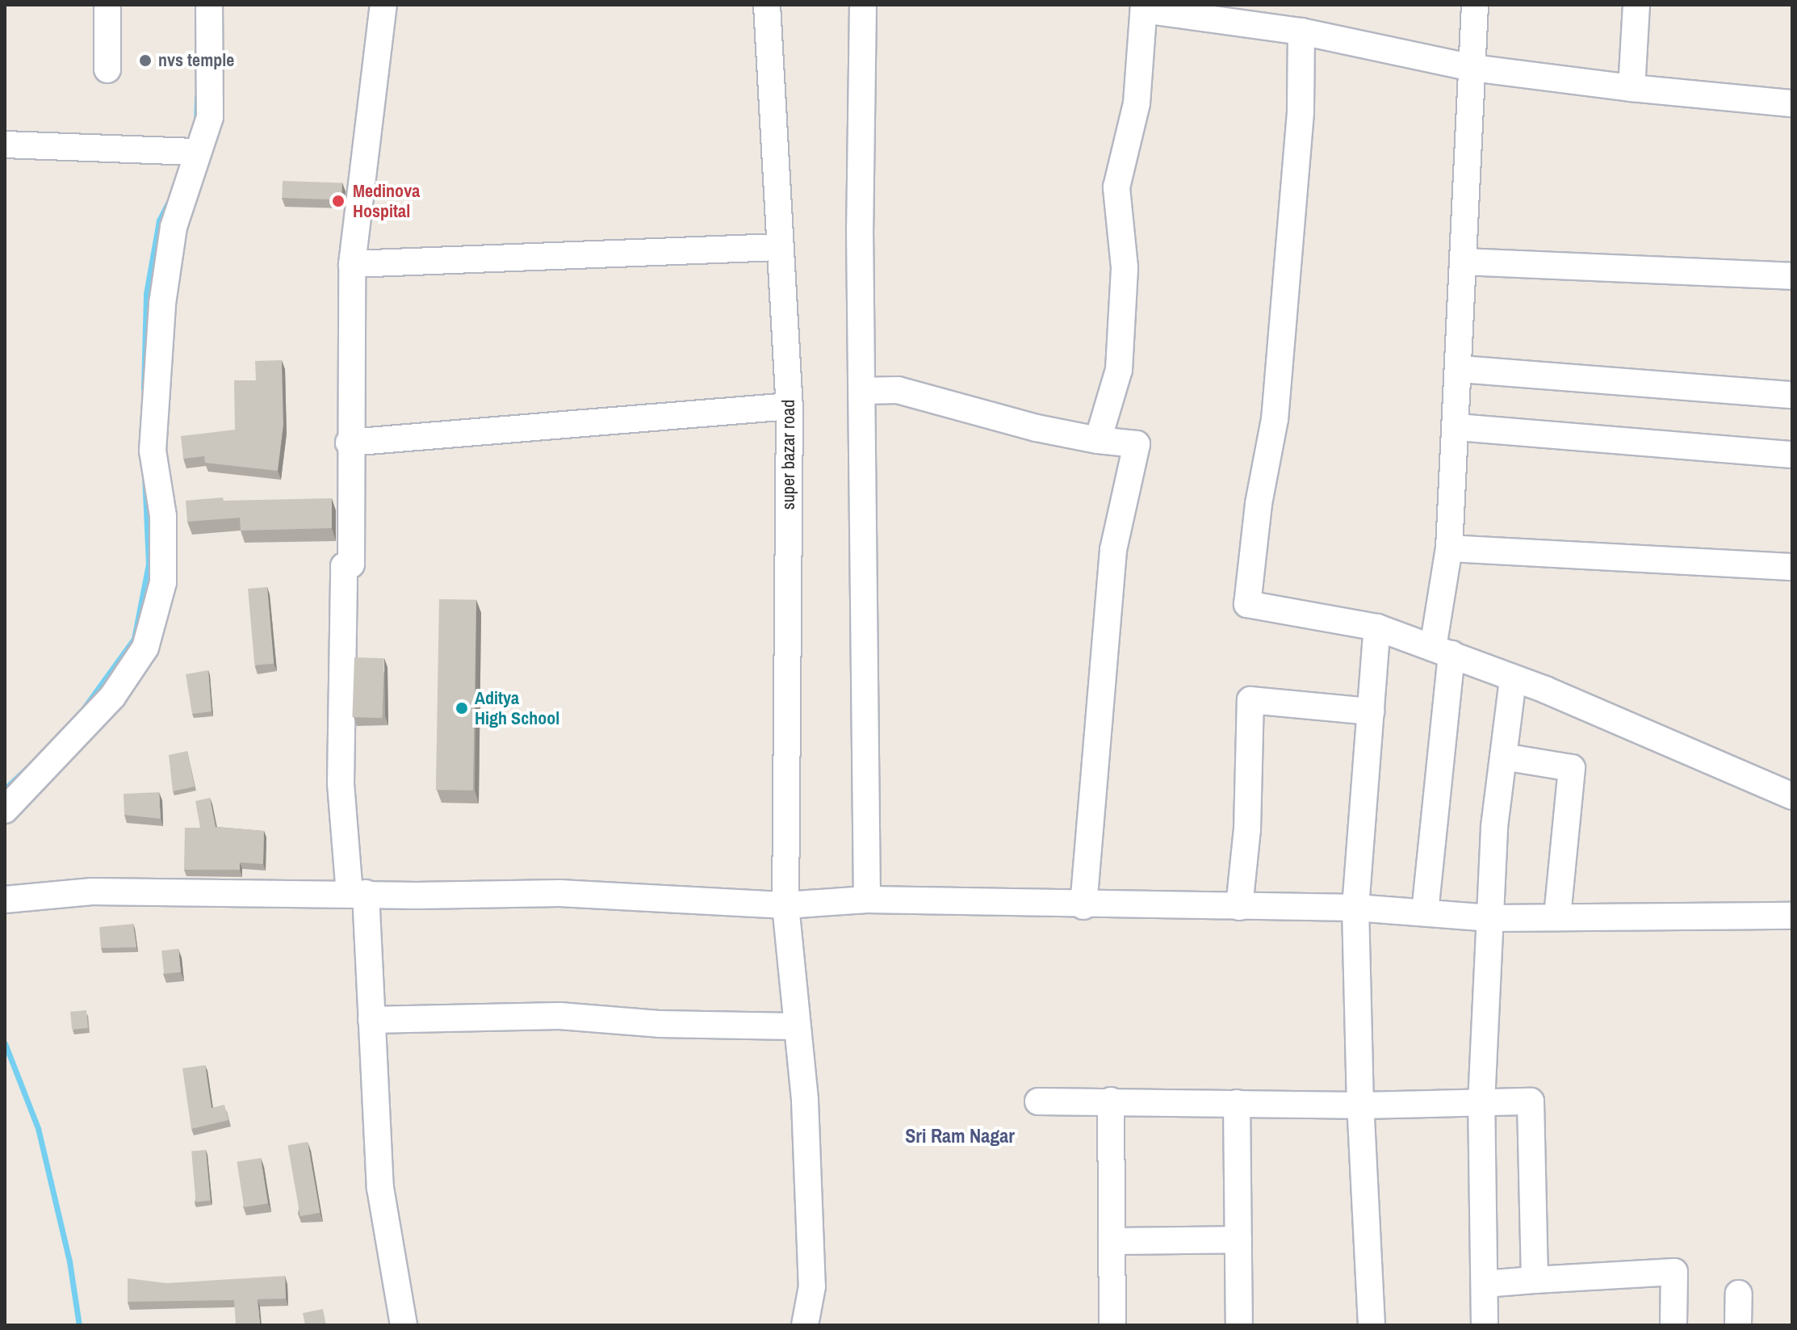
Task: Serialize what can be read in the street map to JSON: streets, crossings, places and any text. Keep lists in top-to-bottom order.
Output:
{
  "streets": {
    "street": ["super bazar road"]
  },
  "districts": ["Sri Ram Nagar"],
  "places": ["nvs temple", "Medinova Hospital", "Aditya High School"]
}
